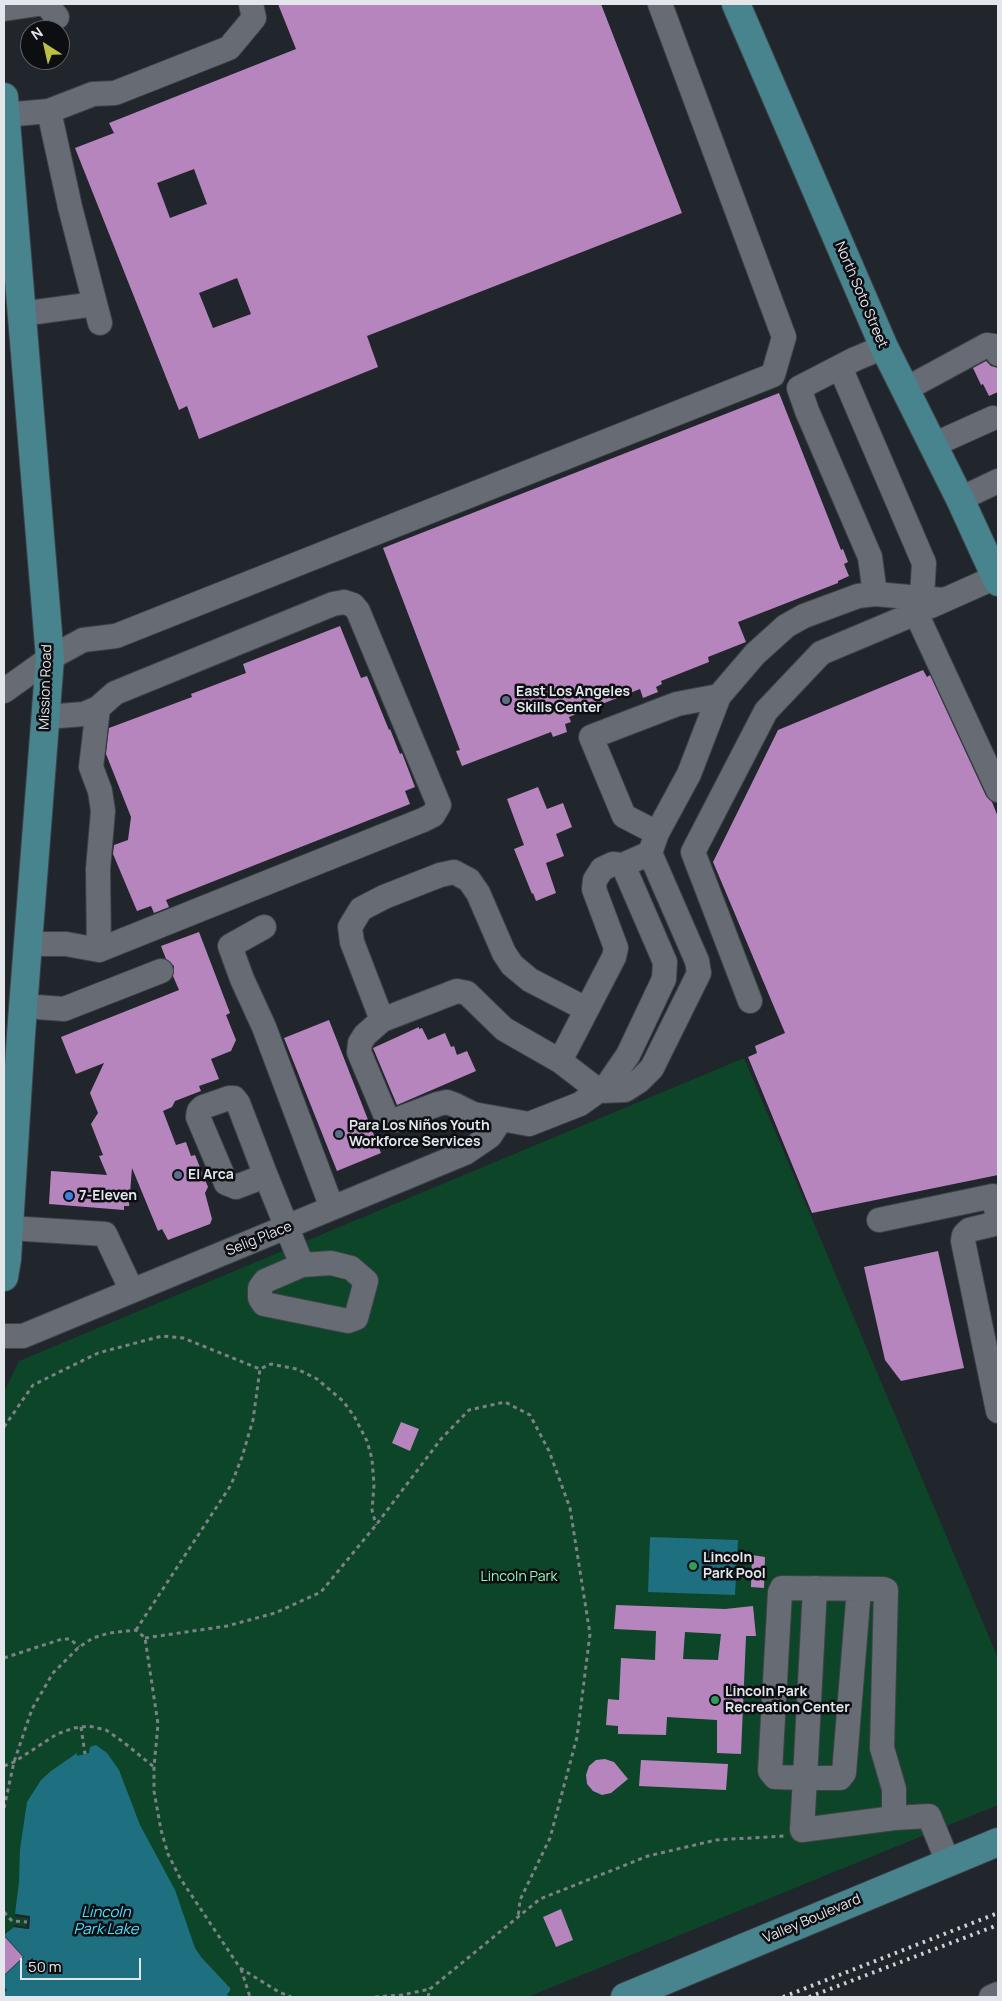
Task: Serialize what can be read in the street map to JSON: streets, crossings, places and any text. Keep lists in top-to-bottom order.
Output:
{
  "streets": {
    "main road": ["North Soto Street", "Mission Road", "Valley Boulevard"],
    "street": ["Selig Place"]
  },
  "water": ["Lincoln Park Lake"],
  "parks": ["Lincoln Park"],
  "places": [
    "East Los Angeles Skills Center",
    "Para Los Niños Youth Workforce Services",
    "El Arca",
    "7-Eleven",
    "Lincoln Park Pool",
    "Lincoln Park Recreation Center"
  ],
  "scale_bar": "50 m",
  "north": "top left"
}
